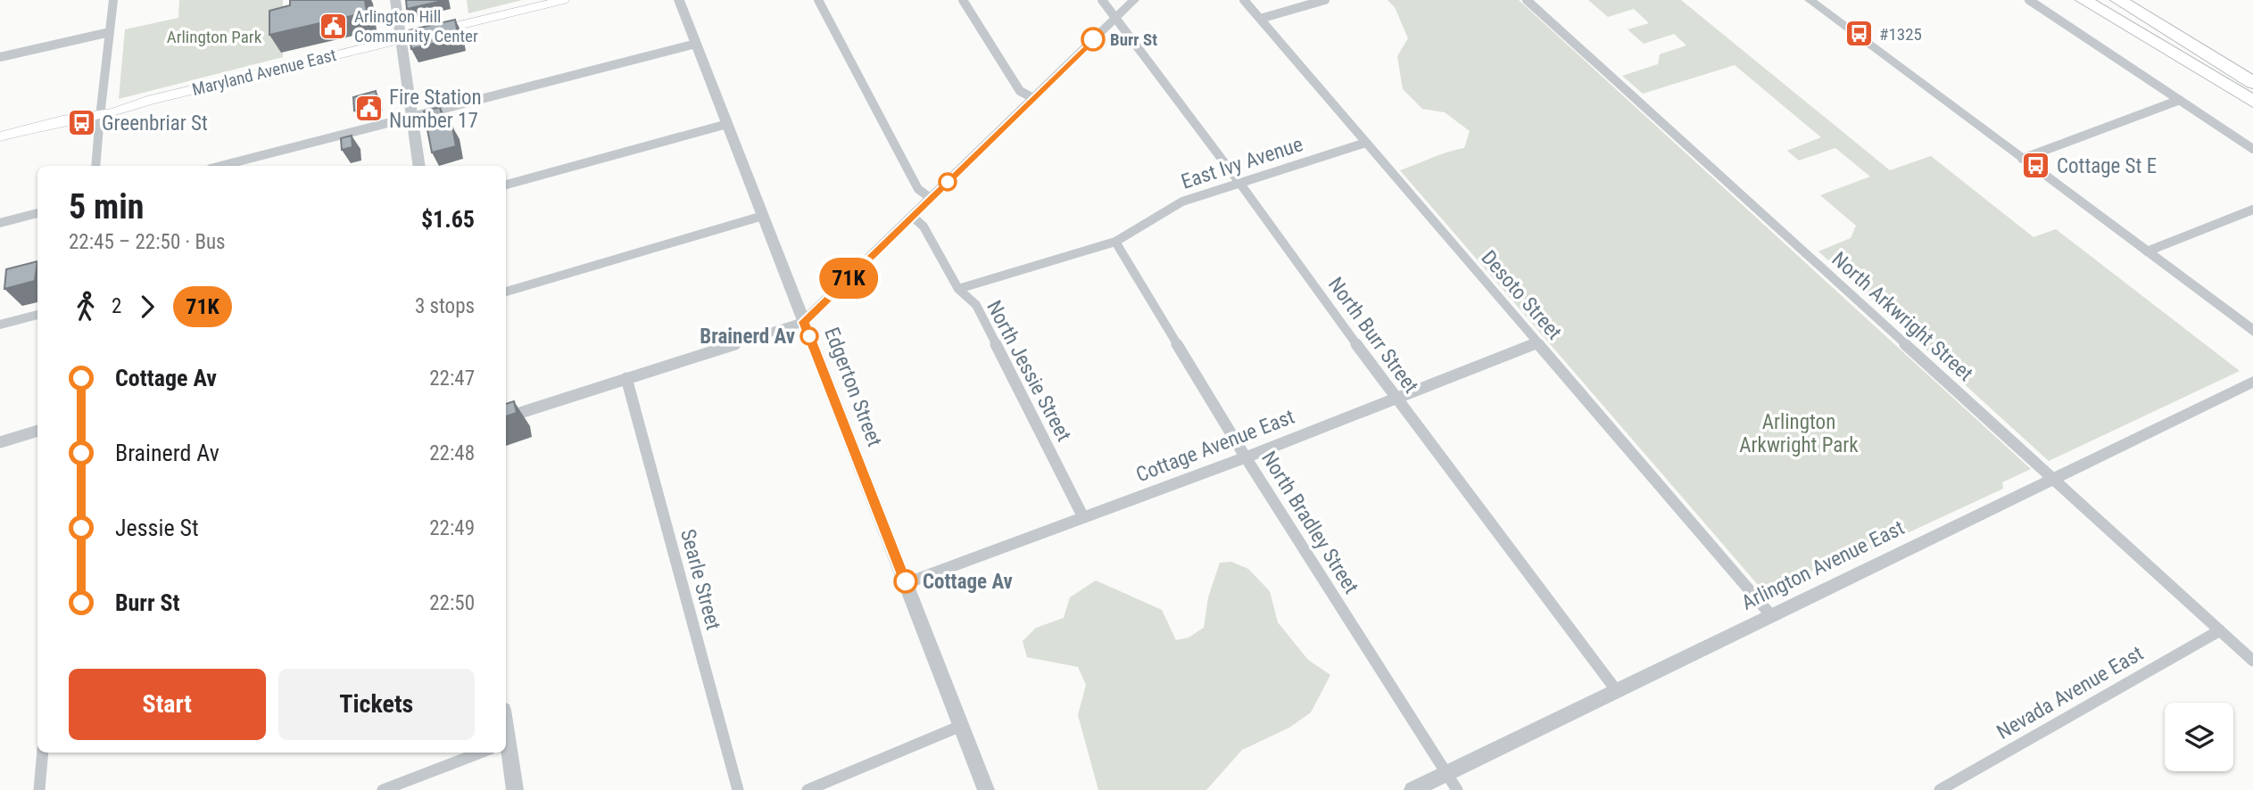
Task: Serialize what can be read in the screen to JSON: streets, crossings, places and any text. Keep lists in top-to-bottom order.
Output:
{
  "streets": {
    "main road": ["Maryland Avenue East"],
    "street": [
      "East Ivy Avenue",
      "Desoto Street",
      "North Arkwright Street",
      "North Burr Street",
      "North Jessie Street",
      "Edgerton Street",
      "Cottage Avenue East",
      "North Bradley Street",
      "Arlington Avenue East",
      "Searle Street",
      "Nevada Avenue East"
    ]
  },
  "crossings": [
    ["East Ivy Avenue", "Desoto Street"],
    ["East Ivy Avenue", "North Burr Street"],
    ["East Ivy Avenue", "North Jessie Street"],
    ["East Ivy Avenue", "North Bradley Street"],
    ["Desoto Street", "Cottage Avenue East"],
    ["Desoto Street", "Arlington Avenue East"],
    ["North Arkwright Street", "Arlington Avenue East"],
    ["North Arkwright Street", "Nevada Avenue East"],
    ["North Burr Street", "Cottage Avenue East"],
    ["North Burr Street", "Arlington Avenue East"],
    ["North Jessie Street", "Cottage Avenue East"],
    ["Edgerton Street", "Cottage Avenue East"],
    ["Cottage Avenue East", "North Bradley Street"],
    ["North Bradley Street", "Arlington Avenue East"]
  ],
  "parks": ["Arlington Park", "Arlington Arkwright Park"],
  "places": {
    "public building": ["Arlington Hill Community Center", "Fire Station Number 17"],
    "bus stop": ["#1325", "Greenbriar St", "Cottage St E"],
    "other": ["Burr St", "Brainerd Av", "Cottage Av"]
  },
  "lines": ["bus line 71K"],
  "page": {
    "on_map": "71K",
    "heading": ["5 min", "22:45 – 22:50 · Bus", "$1.65"],
    "legs": ["2", "71K", "3 stops"],
    "list": [
      {
        "name": "Cottage Av",
        "value": "22:47"
      },
      {
        "name": "Brainerd Av",
        "value": "22:48"
      },
      {
        "name": "Jessie St",
        "value": "22:49"
      },
      {
        "name": "Burr St",
        "value": "22:50"
      }
    ],
    "buttons": ["Start", "Tickets"]
  }
}
